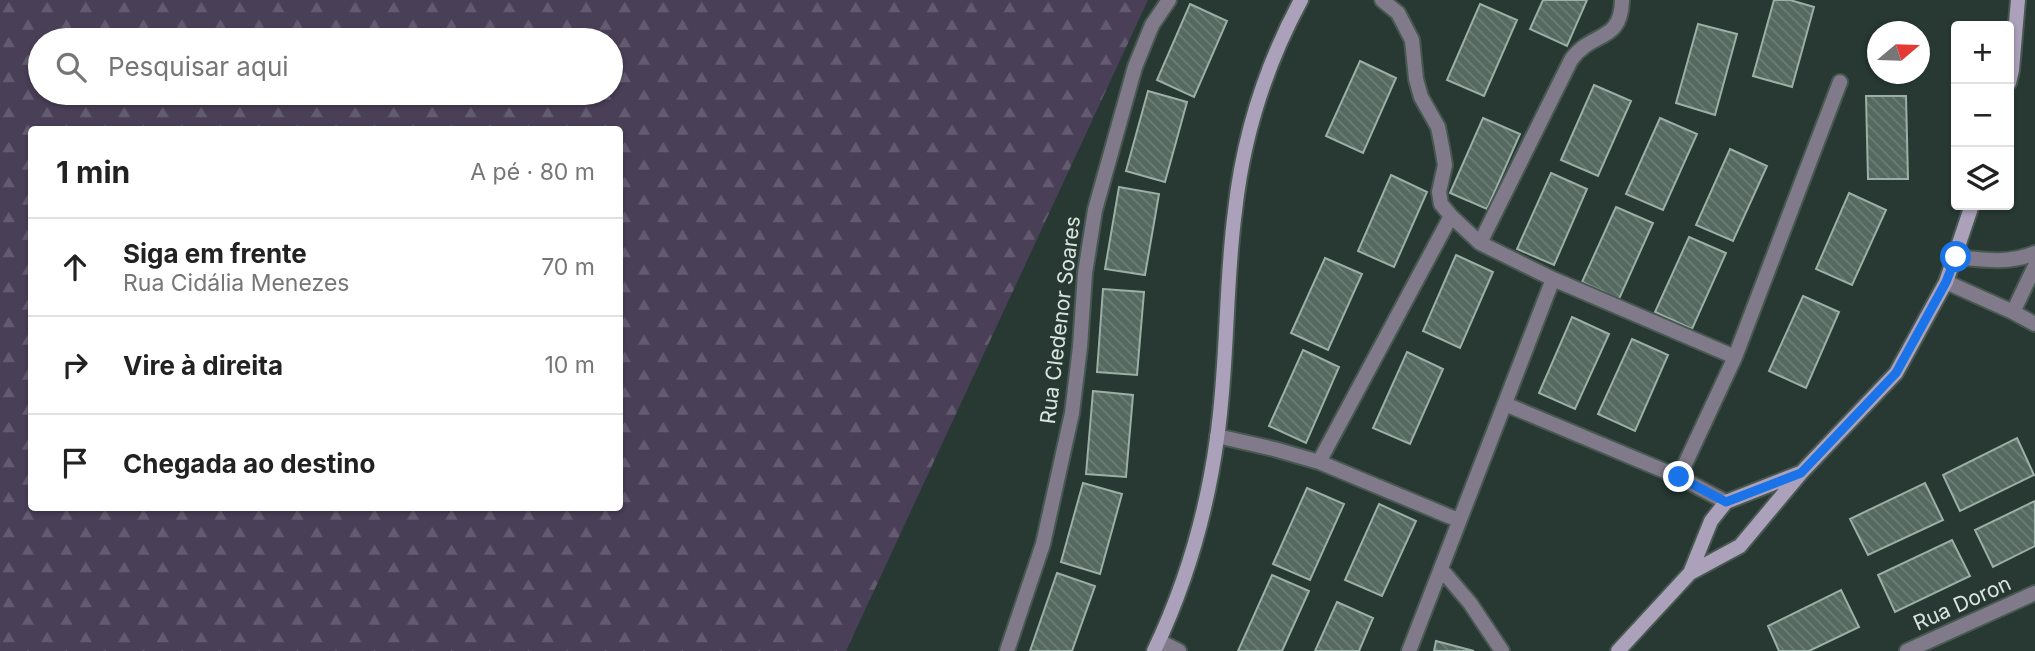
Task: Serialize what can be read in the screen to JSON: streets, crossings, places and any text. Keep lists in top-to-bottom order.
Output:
{
  "streets": {
    "street": ["Rua Cledenor Soares", "Rua Doron"]
  },
  "north": "right",
  "page": {
    "map_buttons": ["+", "−"],
    "search": "Pesquisar aqui",
    "heading": ["1 min", "A pé · 80 m"],
    "list": [
      ["Siga em frente", "Rua Cidália Menezes", "70 m"],
      ["Vire à direita", "10 m"],
      "Chegada ao destino"
    ]
  }
}
